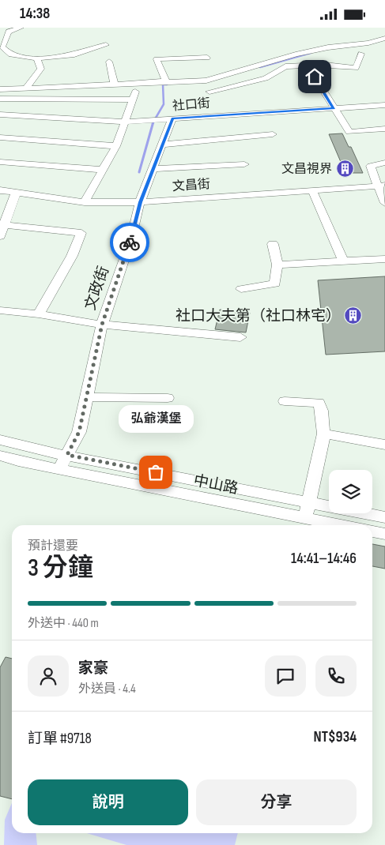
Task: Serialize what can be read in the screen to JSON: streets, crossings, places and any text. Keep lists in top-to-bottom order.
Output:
{
  "streets": {
    "street": [
      "社口街",
      "文昌街",
      "文政街",
      "中山路"
    ]
  },
  "crossings": [
    ["社口街", "文政街"],
    ["文昌街", "文政街"],
    ["文政街", "中山路"]
  ],
  "places": {
    "building": ["文昌視界", "社口大夫第（社口林宅）"],
    "other": ["弘爺漢堡"]
  },
  "page": {
    "status": "14:38",
    "bubble": "弘爺漢堡",
    "heading": ["3 分鐘", "預計還要", "14:41–14:46"],
    "panel": [
      "家豪",
      "外送員 · 4.4",
      "訂單 #9718",
      "NT$934"
    ],
    "bar": "外送中 · 440 m",
    "buttons": ["說明", "分享"]
  }
}
